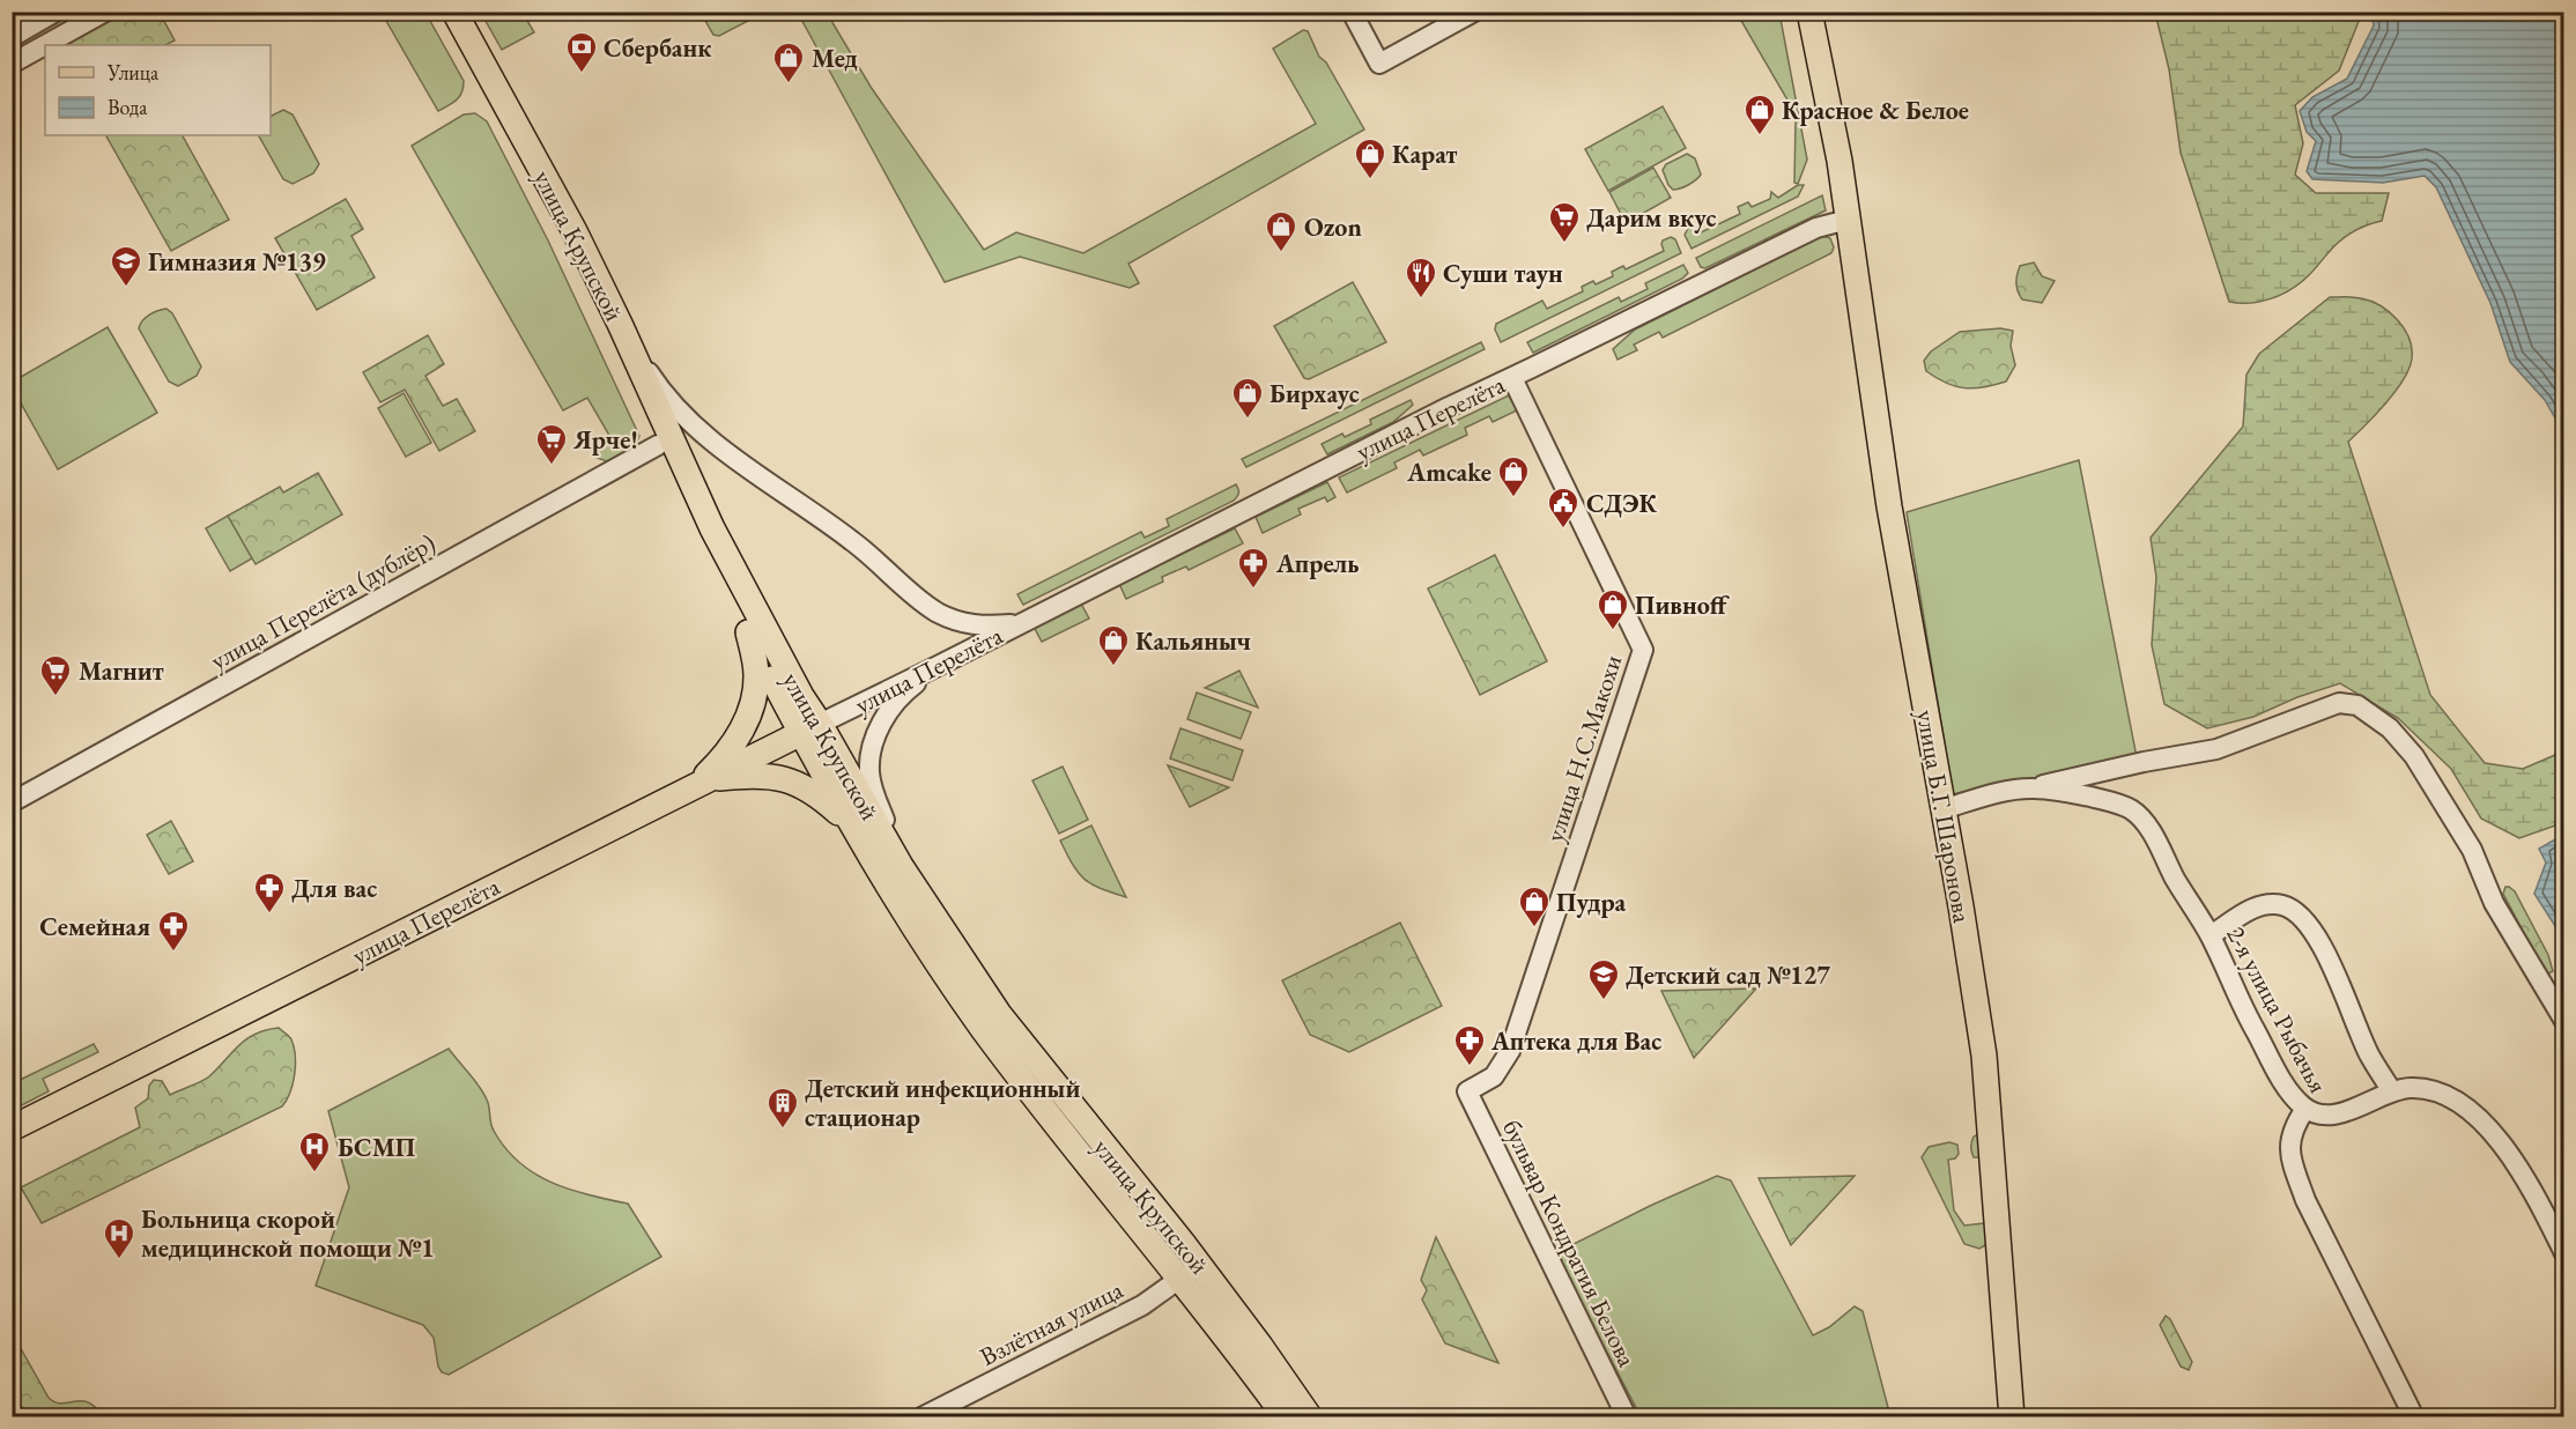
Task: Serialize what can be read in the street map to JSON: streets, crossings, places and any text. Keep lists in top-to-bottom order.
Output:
{
  "streets": {
    "main road": ["улица Крупской", "улица Перелёта", "улица Б.Г. Шаронова"],
    "street": [
      "улица Перелёта (дублёр)",
      "улица Н.С.Макохи",
      "2-я улица Рыбачья",
      "бульвар Кондратия Белова",
      "Взлётная улица"
    ]
  },
  "crossings": [
    ["улица Крупской", "улица Перелёта"],
    ["улица Крупской", "улица Перелёта (дублёр)"],
    ["улица Крупской", "Взлётная улица"],
    ["улица Перелёта", "улица Н.С.Макохи"],
    ["улица Перелёта", "улица Б.Г. Шаронова"],
    ["улица Н.С.Макохи", "бульвар Кондратия Белова"]
  ],
  "places": {
    "bank": ["Сбербанк"],
    "shop": [
      "Мед",
      "Красное & Белое",
      "Карат",
      "Ozon",
      "Бирхаус",
      "Amcake",
      "Пивнoff",
      "Кальяныч",
      "Пудра"
    ],
    "supermarket": ["Дарим вкус", "Ярче!", "Магнит"],
    "school or university": ["Гимназия №139", "Детский сад №127"],
    "restaurant": ["Суши таун"],
    "public building": ["СДЭК"],
    "pharmacy": [
      "Апрель",
      "Для вас",
      "Семейная",
      "Аптека для Вас"
    ],
    "building": ["Детский инфекционный стационар"],
    "hospital": ["БСМП", "Больница скорой медицинской помощи №1"]
  },
  "legend": ["Улица", "Вода"]
}
